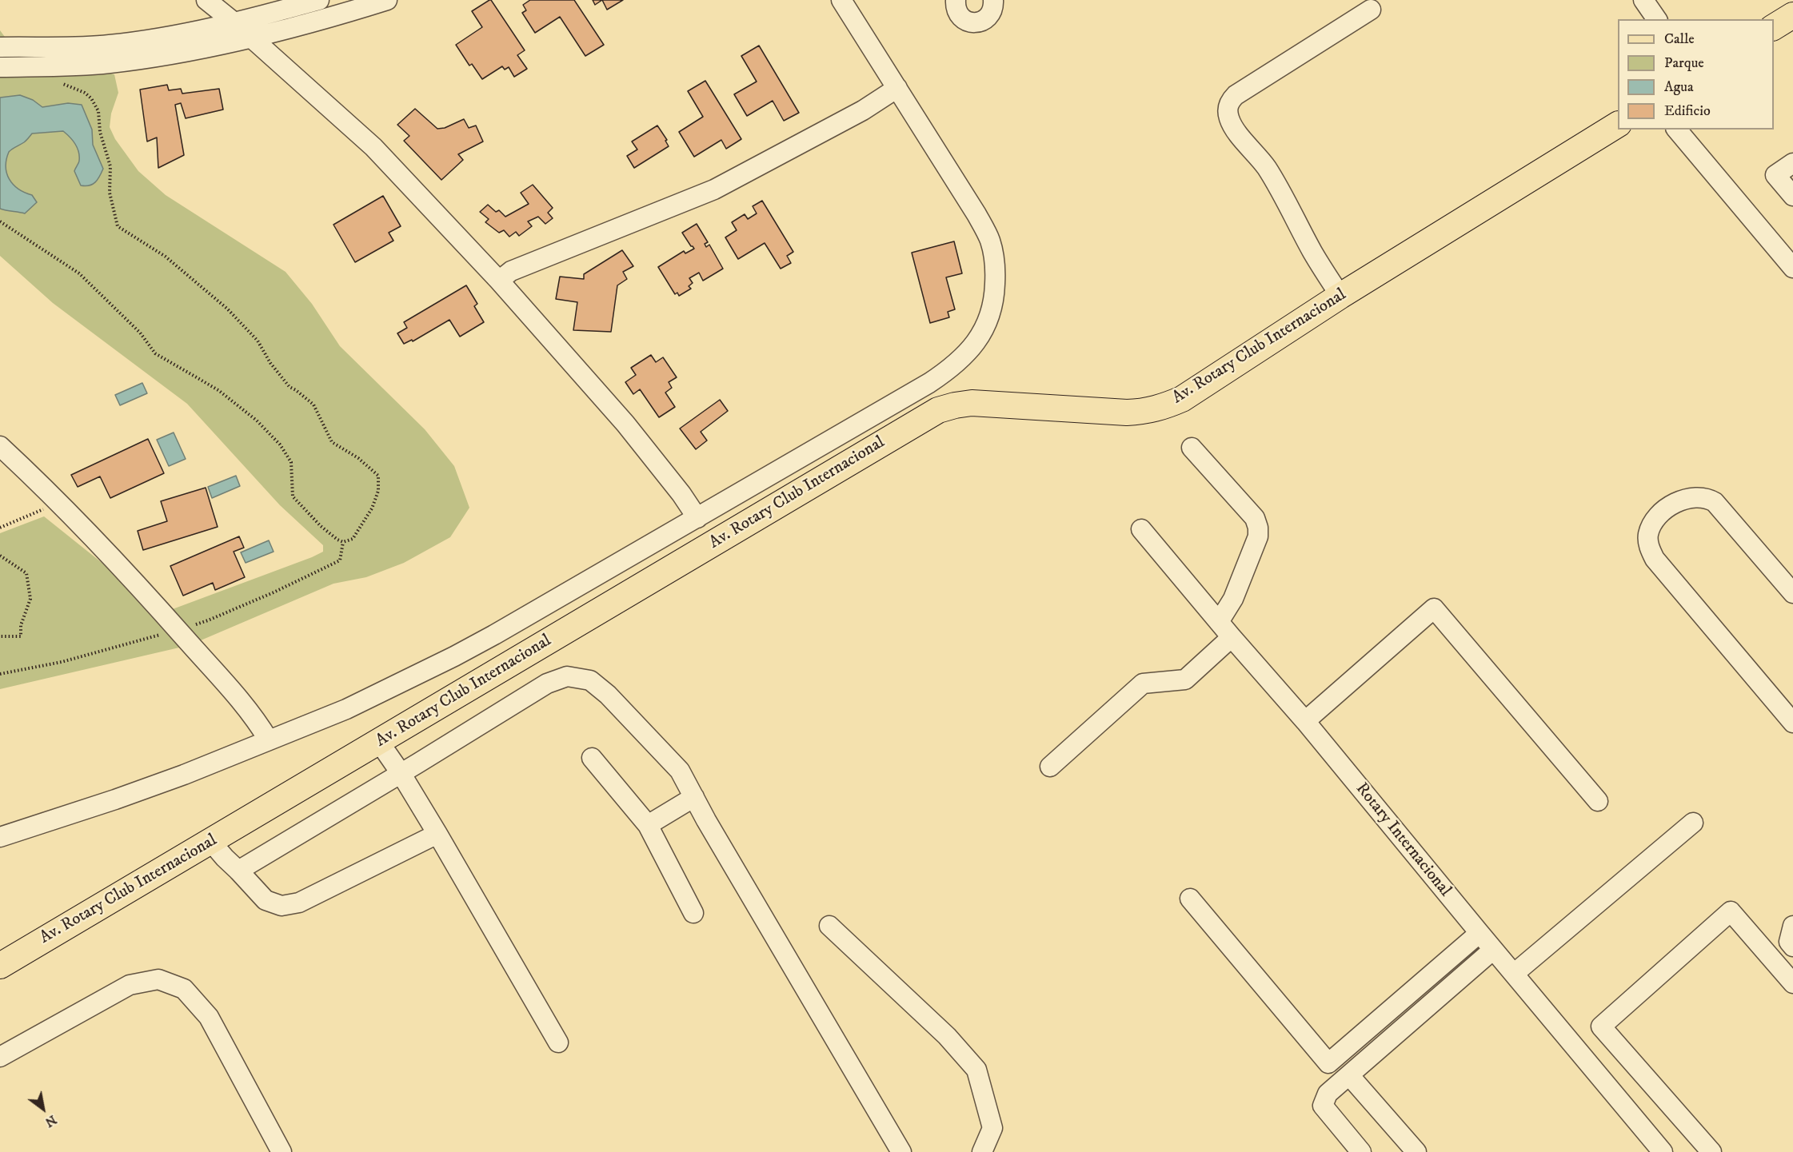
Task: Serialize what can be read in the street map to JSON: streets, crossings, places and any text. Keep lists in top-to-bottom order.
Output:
{
  "streets": {
    "main road": ["Av. Rotary Club Internacional"],
    "street": ["Rotary Internacional"]
  },
  "legend": [
    "Calle",
    "Parque",
    "Agua",
    "Edificio"
  ],
  "north": "bottom right"
}
